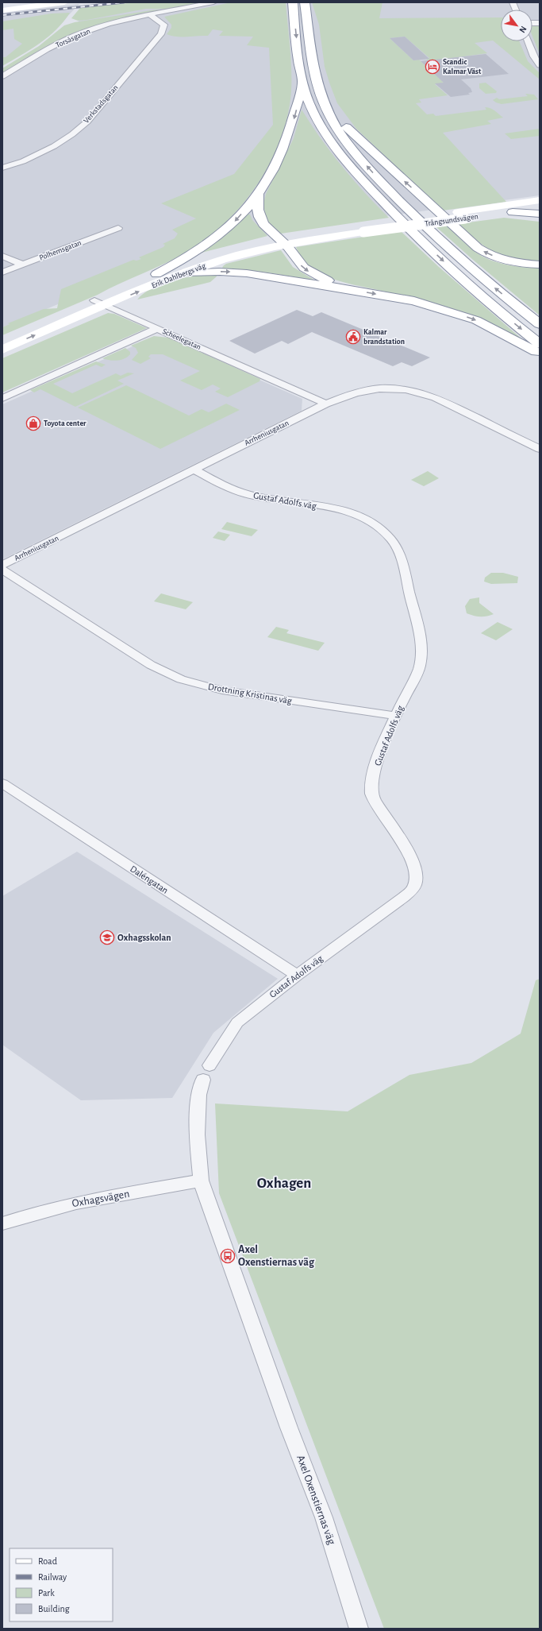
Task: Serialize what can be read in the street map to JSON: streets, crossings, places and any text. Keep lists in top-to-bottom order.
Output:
{
  "streets": {
    "main road": ["Trångsundsvägen", "Erik Dahlbergs väg"],
    "street": [
      "Torsåsgatan",
      "Verkstadsgatan",
      "Polhemsgatan",
      "Scheelegatan",
      "Arrheniusgatan",
      "Gustaf Adolfs väg",
      "Drottning Kristinas väg",
      "Daléngatan",
      "Oxhagsvägen",
      "Axel Oxenstiernas väg"
    ]
  },
  "crossings": [
    ["Torsåsgatan", "Verkstadsgatan"],
    ["Trångsundsvägen", "Erik Dahlbergs väg"],
    ["Scheelegatan", "Arrheniusgatan"],
    ["Arrheniusgatan", "Gustaf Adolfs väg"],
    ["Gustaf Adolfs väg", "Drottning Kristinas väg"],
    ["Gustaf Adolfs väg", "Daléngatan"],
    ["Gustaf Adolfs väg", "Axel Oxenstiernas väg"],
    ["Oxhagsvägen", "Axel Oxenstiernas väg"]
  ],
  "districts": ["Oxhagen"],
  "places": {
    "hotel": ["Scandic Kalmar Väst"],
    "public building": ["Kalmar brandstation"],
    "shop": ["Toyota center"],
    "school or university": ["Oxhagsskolan"],
    "bus stop": ["Axel Oxenstiernas väg"]
  },
  "legend": [
    "Road",
    "Railway",
    "Park",
    "Building"
  ],
  "north": "bottom right"
}
